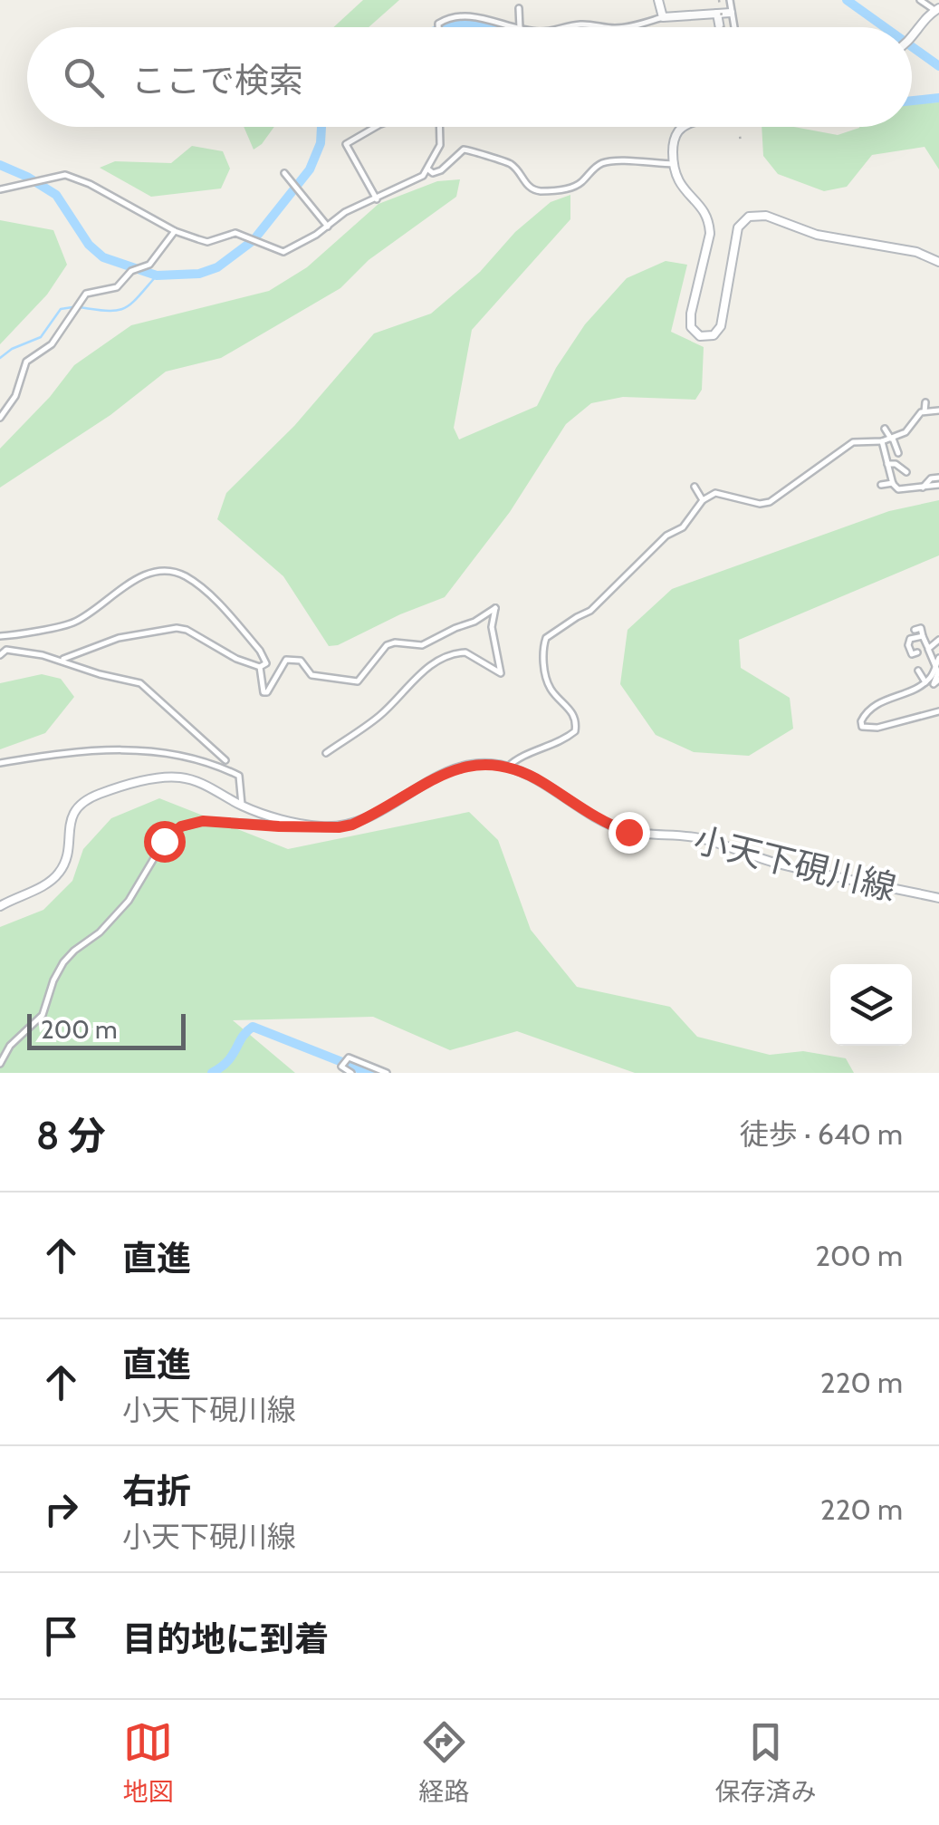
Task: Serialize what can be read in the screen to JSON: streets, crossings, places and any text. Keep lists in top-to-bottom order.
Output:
{
  "streets": {
    "main road": ["小天下硯川線"]
  },
  "scale_bar": "200 m",
  "page": {
    "search": "ここで検索",
    "scale": "200 m",
    "heading": ["8 分", "徒歩 · 640 m"],
    "list": [
      ["直進", "200 m"],
      ["直進", "小天下硯川線", "220 m"],
      ["右折", "小天下硯川線", "220 m"],
      "目的地に到着"
    ],
    "nav": ["地図", "経路", "保存済み"]
  }
}
